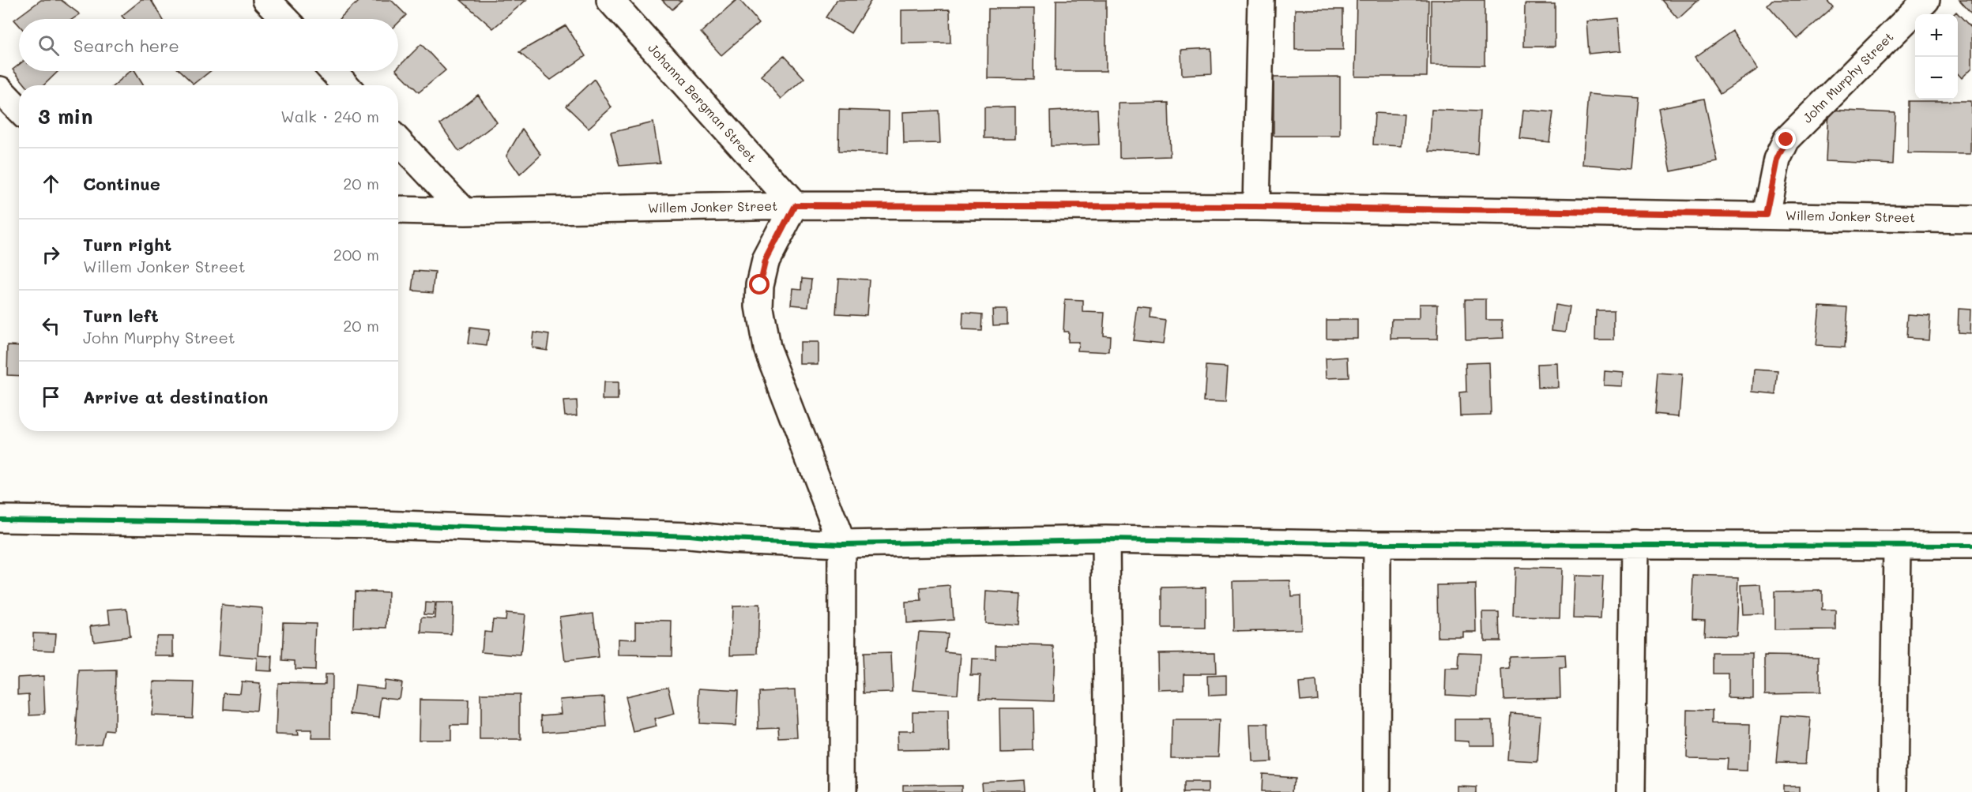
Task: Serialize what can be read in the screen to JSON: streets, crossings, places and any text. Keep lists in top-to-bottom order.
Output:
{
  "streets": {
    "street": ["John Murphy Street", "Johanna Bergman Street", "Willem Jonker Street"]
  },
  "crossings": [
    ["John Murphy Street", "Willem Jonker Street"],
    ["Johanna Bergman Street", "Willem Jonker Street"]
  ],
  "page": {
    "map_buttons": ["+", "−"],
    "search": "Search here",
    "heading": ["3 min", "Walk · 240 m"],
    "list": [
      ["Continue", "20 m"],
      ["Turn right", "Willem Jonker Street", "200 m"],
      ["Turn left", "John Murphy Street", "20 m"],
      "Arrive at destination"
    ]
  }
}
